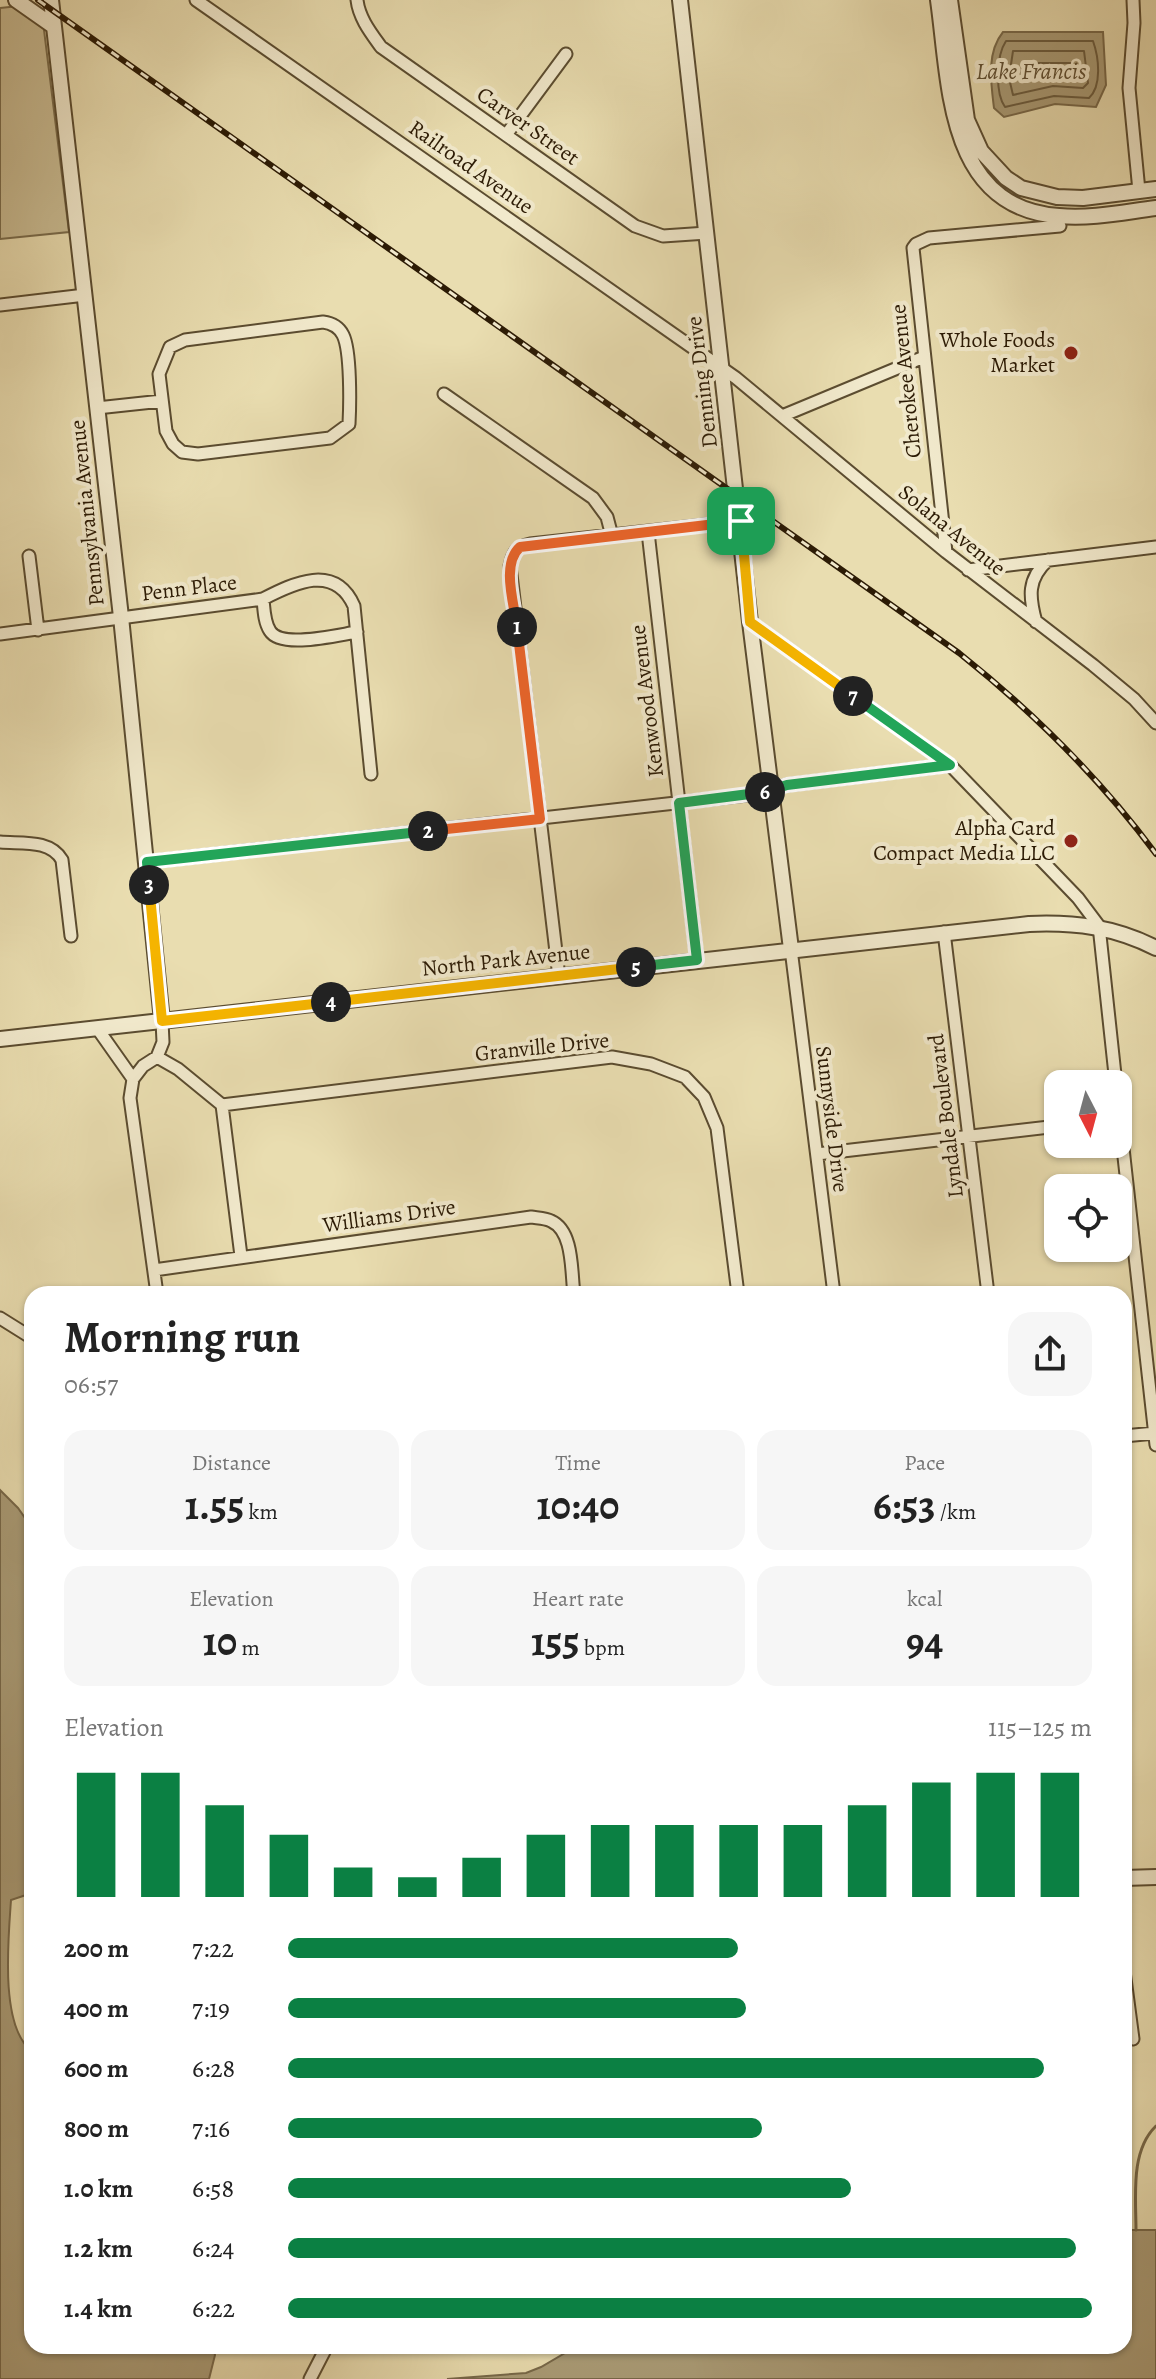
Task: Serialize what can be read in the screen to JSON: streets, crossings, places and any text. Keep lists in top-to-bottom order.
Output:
{
  "streets": {
    "street": [
      "Carver Street",
      "Railroad Avenue",
      "Cherokee Avenue",
      "Denning Drive",
      "Pennsylvania Avenue",
      "Solana Avenue",
      "Penn Place",
      "Kenwood Avenue",
      "North Park Avenue",
      "Granville Drive",
      "Lyndale Boulevard",
      "Sunnyside Drive",
      "Williams Drive"
    ]
  },
  "crossings": [
    ["Carver Street", "Denning Drive"],
    ["Railroad Avenue", "Denning Drive"],
    ["Railroad Avenue", "Solana Avenue"],
    ["Cherokee Avenue", "Solana Avenue"],
    ["Denning Drive", "Solana Avenue"],
    ["Denning Drive", "North Park Avenue"],
    ["Denning Drive", "Sunnyside Drive"],
    ["Pennsylvania Avenue", "Penn Place"],
    ["Pennsylvania Avenue", "North Park Avenue"],
    ["Kenwood Avenue", "North Park Avenue"],
    ["North Park Avenue", "Lyndale Boulevard"],
    ["North Park Avenue", "Sunnyside Drive"]
  ],
  "water": ["Lake Francis"],
  "places": ["Whole Foods Market", "Alpha Card Compact Media LLC"],
  "north": "bottom",
  "page": {
    "pins": [
      "1",
      "7",
      "6",
      "2",
      "3",
      "5",
      "4"
    ],
    "heading": ["Morning run", "06:57"],
    "stats": [
      ["Distance", "1.55 km"],
      ["Time", "10:40"],
      ["Pace", "6:53 /km"],
      ["Elevation", "10 m"],
      ["Heart rate", "155 bpm"],
      ["kcal", "94"]
    ],
    "chart": ["Elevation", "115–125 m"],
    "list": [
      {
        "name": "200 m",
        "note": "7:22"
      },
      {
        "name": "400 m",
        "note": "7:19"
      },
      {
        "name": "600 m",
        "note": "6:28"
      },
      {
        "name": "800 m",
        "note": "7:16"
      },
      {
        "name": "1.0 km",
        "note": "6:58"
      },
      {
        "name": "1.2 km",
        "note": "6:24"
      },
      {
        "name": "1.4 km",
        "note": "6:22"
      }
    ]
  }
}
